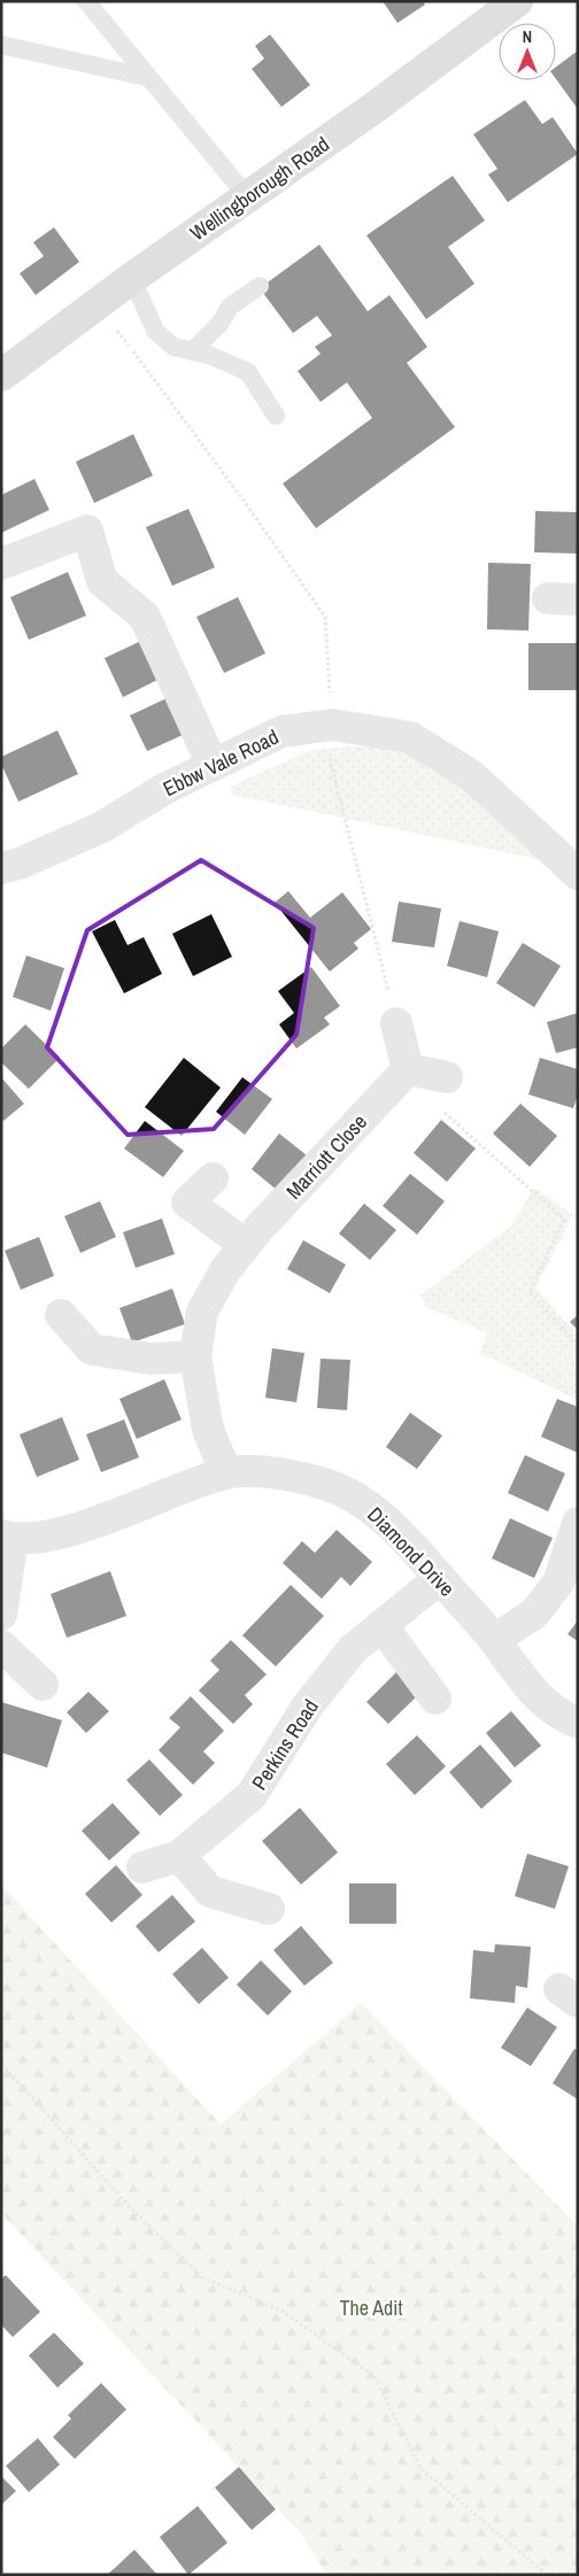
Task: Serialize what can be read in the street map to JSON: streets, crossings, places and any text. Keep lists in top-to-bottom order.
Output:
{
  "streets": {
    "main road": ["Wellingborough Road"],
    "street": [
      "Ebbw Vale Road",
      "Marriott Close",
      "Diamond Drive",
      "Perkins Road"
    ]
  },
  "crossings": [
    ["Marriott Close", "Diamond Drive"],
    ["Diamond Drive", "Perkins Road"]
  ],
  "parks": ["The Adit"],
  "north": "top"
}
